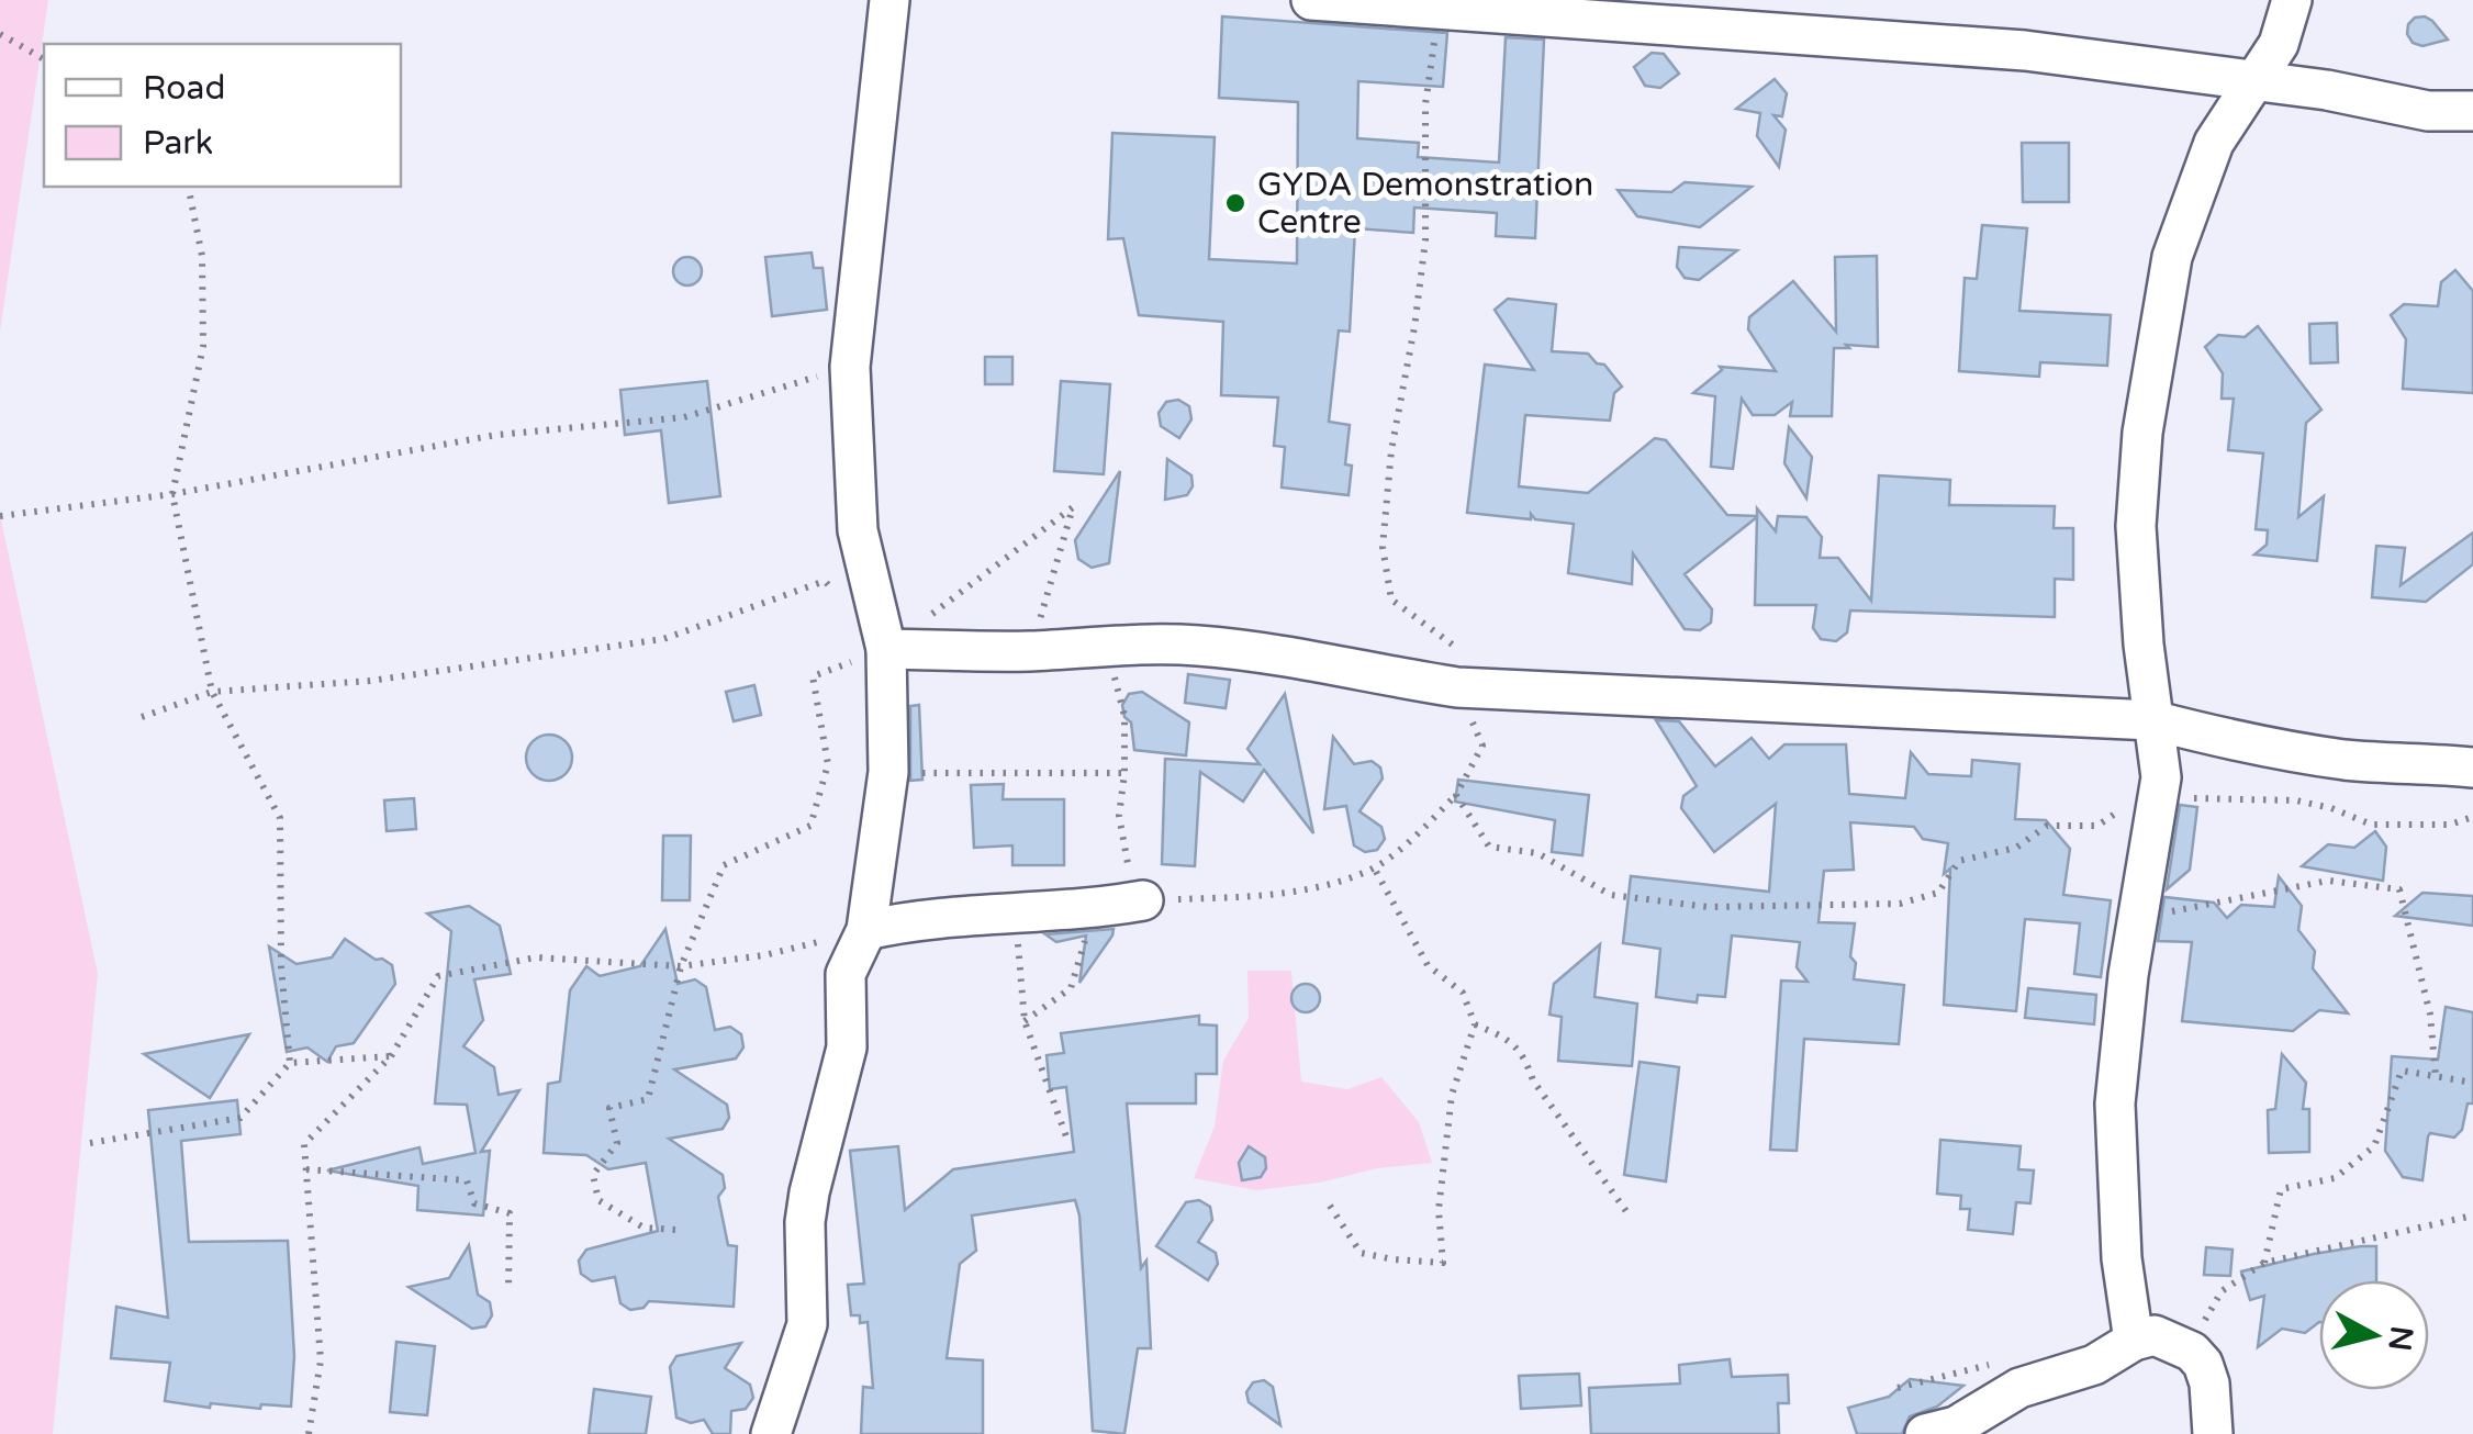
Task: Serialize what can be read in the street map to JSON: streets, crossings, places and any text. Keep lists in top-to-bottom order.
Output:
{
  "places": ["GYDA Demonstration Centre"],
  "legend": ["Road", "Park"],
  "north": "right"
}
